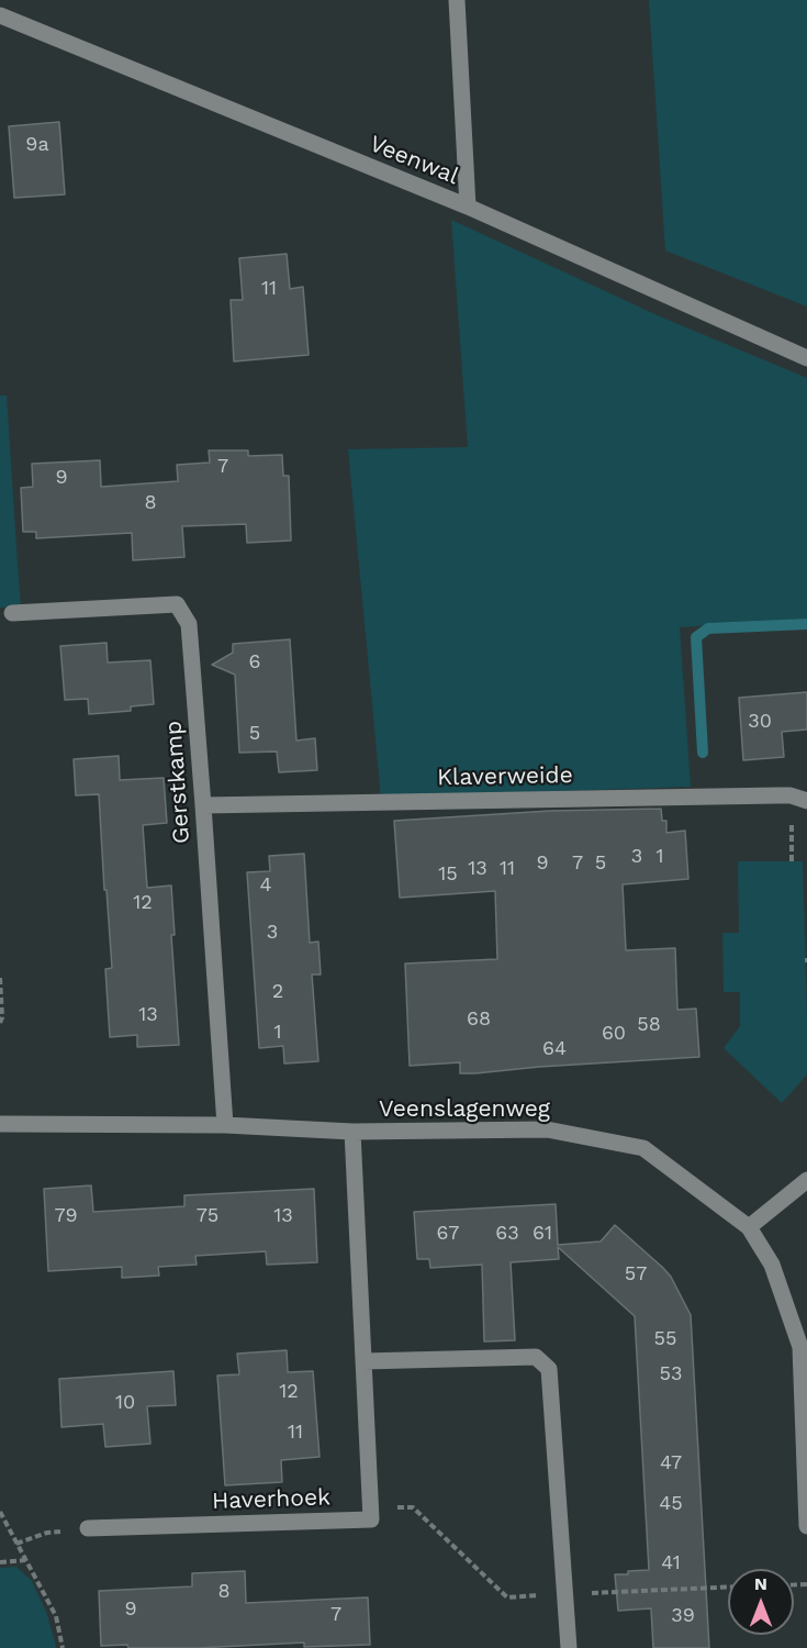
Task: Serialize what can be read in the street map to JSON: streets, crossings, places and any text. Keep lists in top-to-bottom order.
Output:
{
  "streets": {
    "street": [
      "Veenwal",
      "Klaverweide",
      "Gerstkamp",
      "Veenslagenweg",
      "Haverhoek"
    ]
  },
  "crossings": [
    ["Klaverweide", "Gerstkamp"],
    ["Gerstkamp", "Veenslagenweg"],
    ["Veenslagenweg", "Haverhoek"]
  ],
  "house_numbers": [
    "9a",
    "11",
    "7",
    "9",
    "8",
    "6",
    "30",
    "5",
    "3",
    "1",
    "9",
    "7",
    "5",
    "13",
    "11",
    "15",
    "4",
    "12",
    "3",
    "2",
    "13",
    "68",
    "58",
    "1",
    "60",
    "64",
    "79",
    "75",
    "13",
    "67",
    "63",
    "61",
    "57",
    "55",
    "53",
    "12",
    "10",
    "11",
    "47",
    "45",
    "41",
    "8",
    "9",
    "7",
    "39"
  ],
  "north": "top"
}
